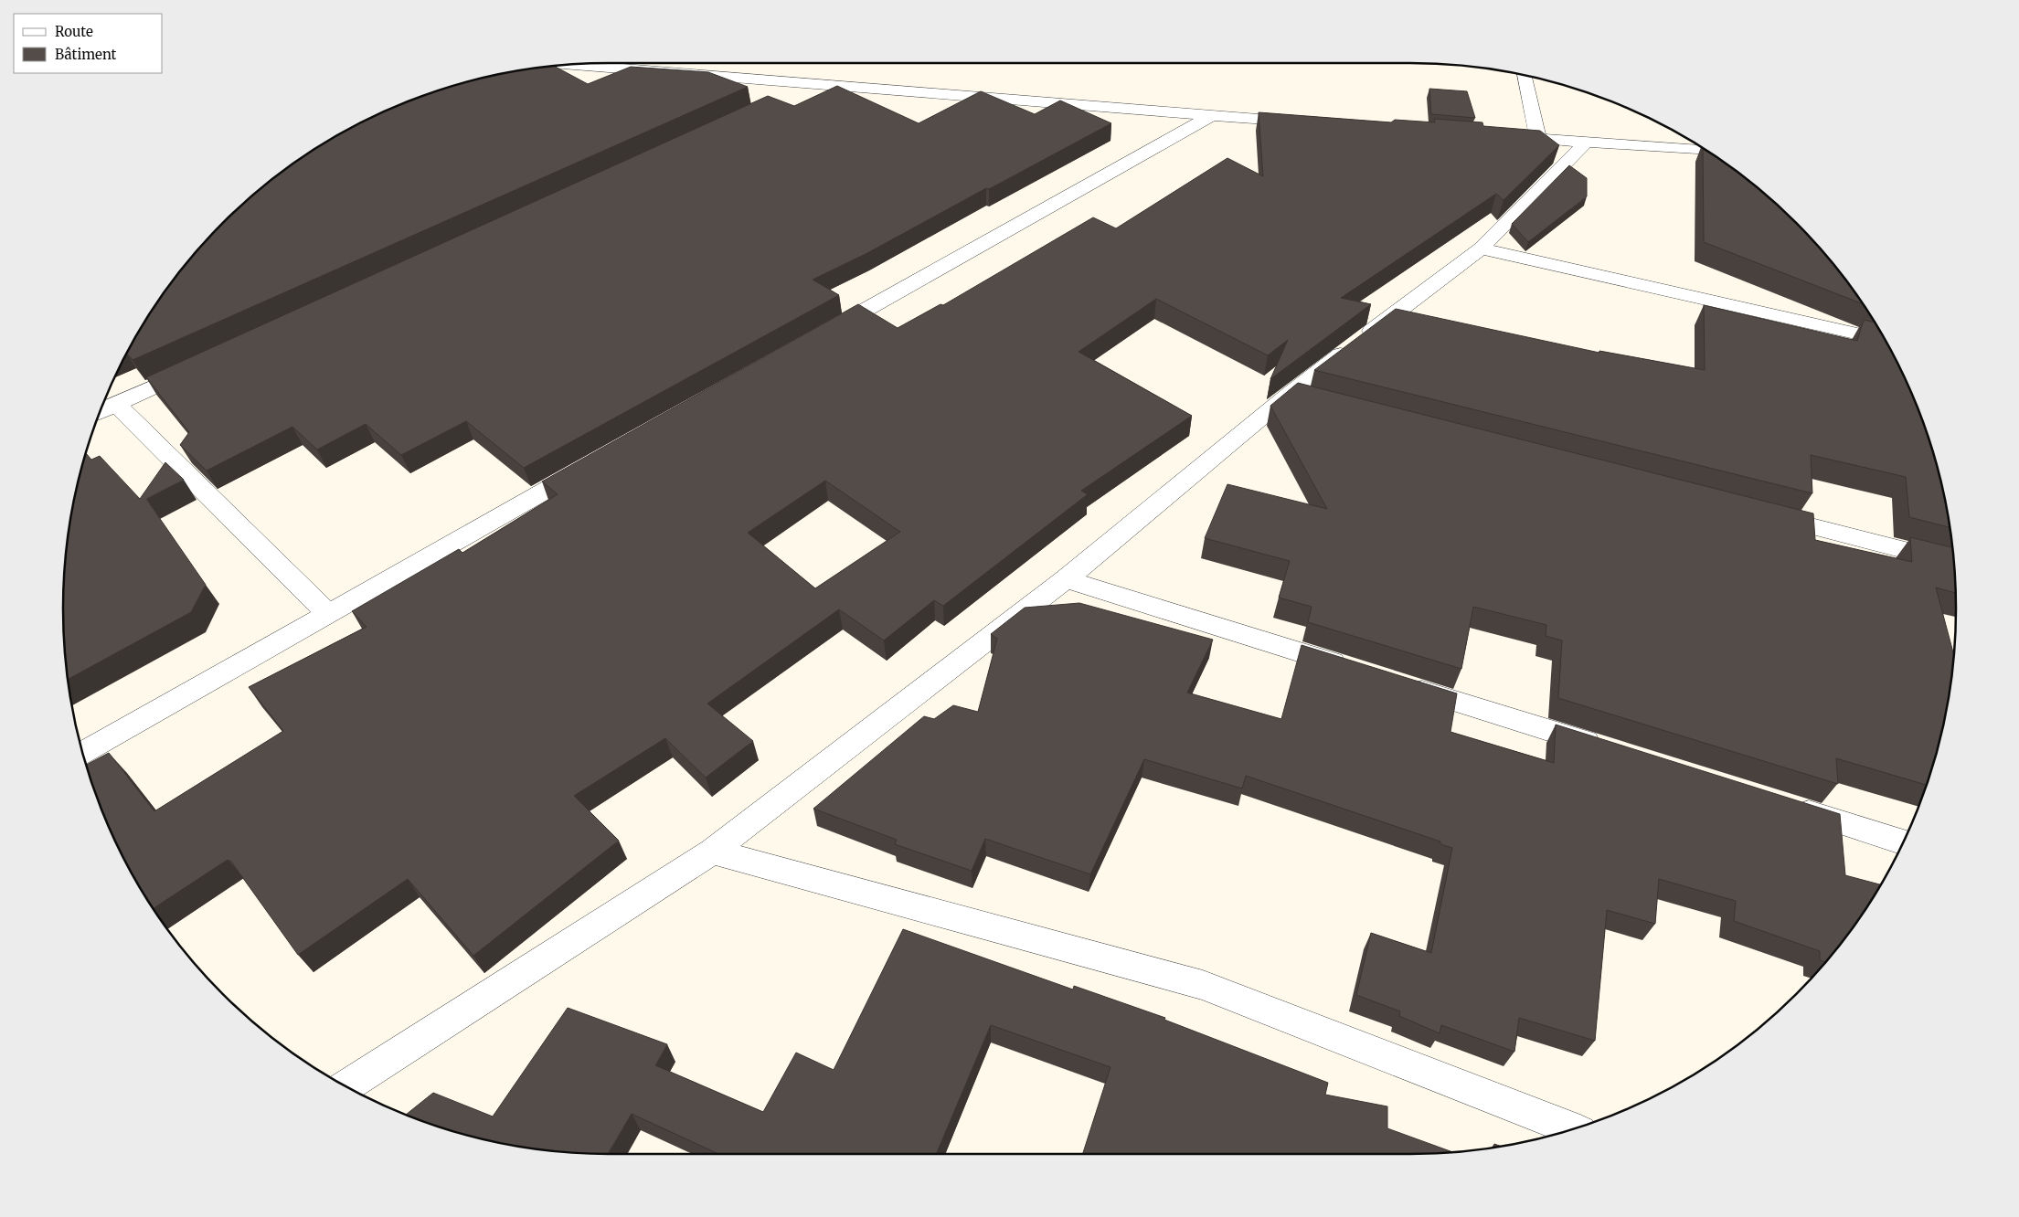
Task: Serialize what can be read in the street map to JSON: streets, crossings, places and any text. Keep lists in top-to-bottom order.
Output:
{
  "legend": ["Route", "Bâtiment"]
}
